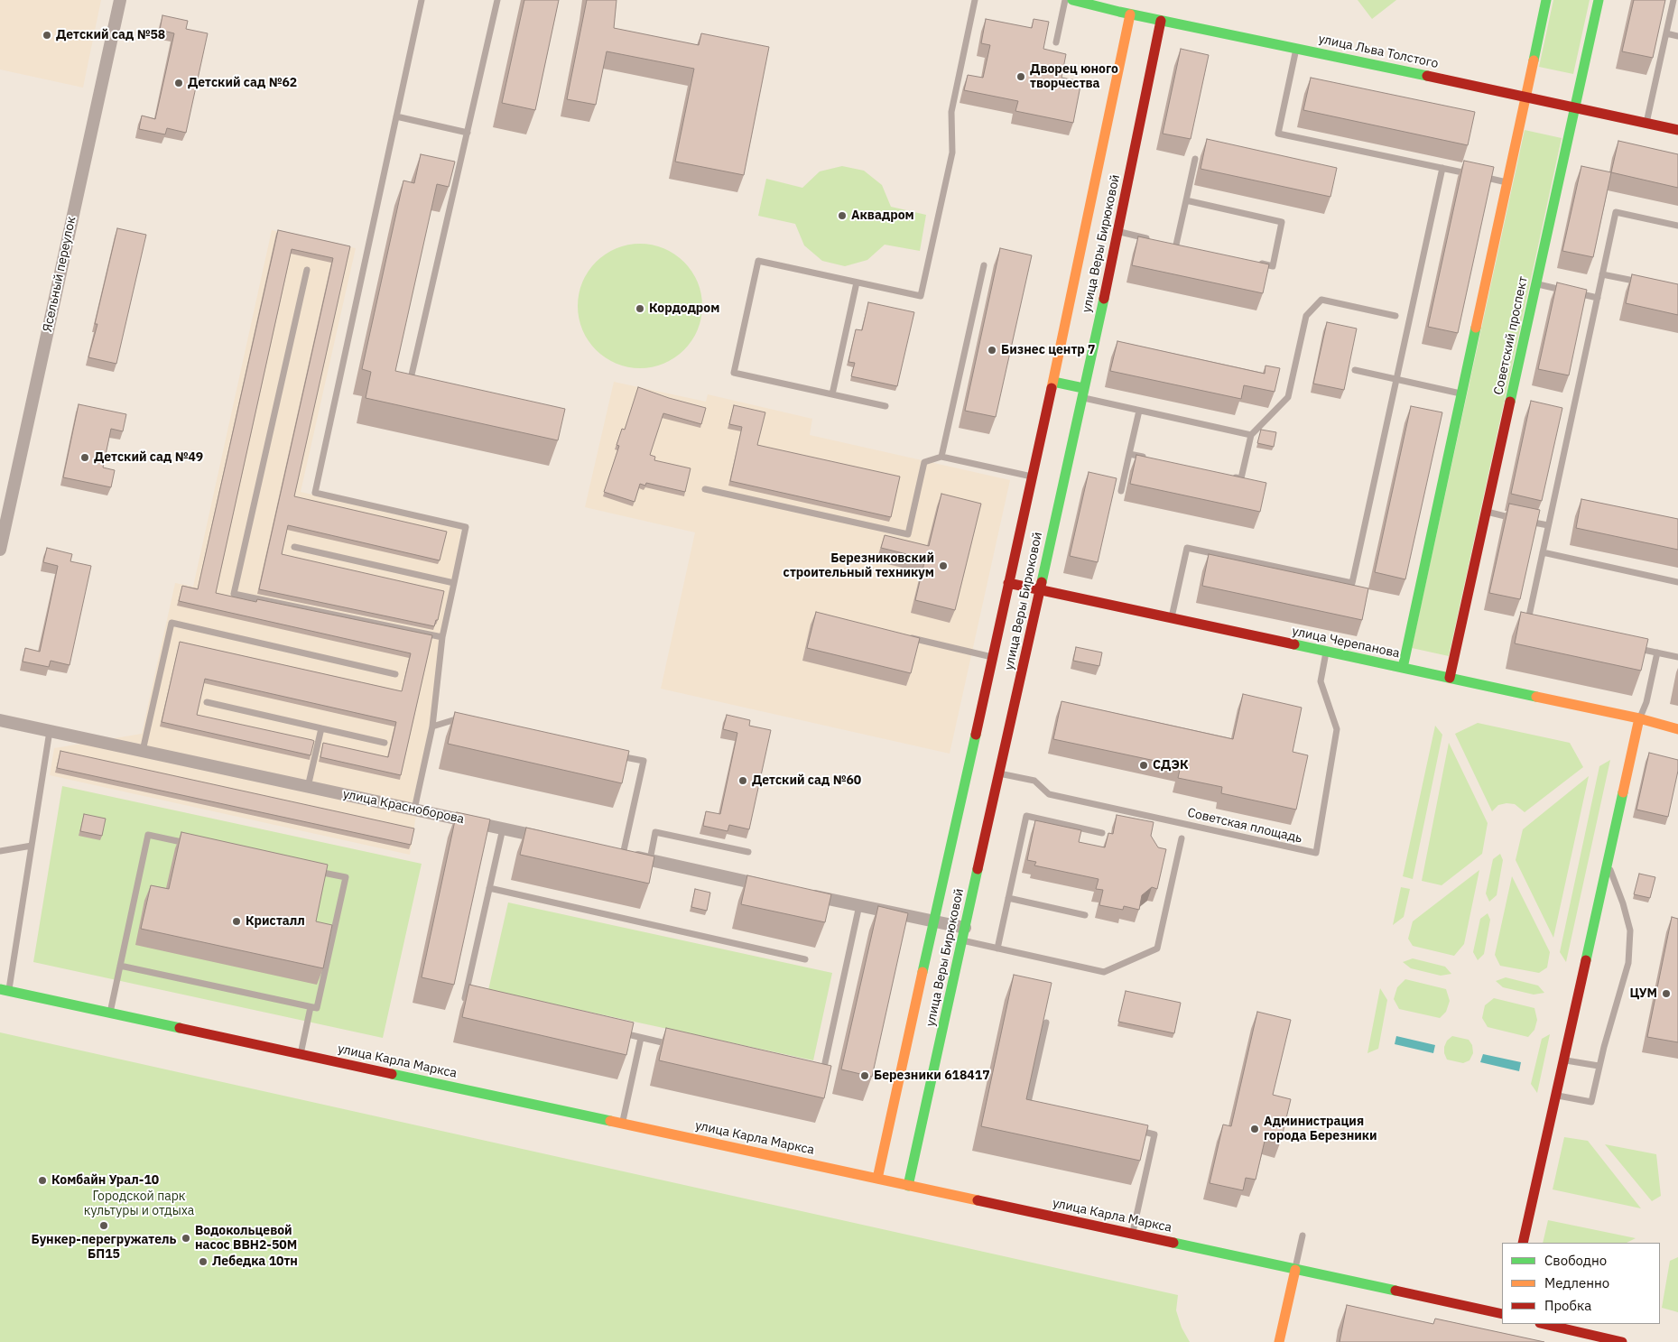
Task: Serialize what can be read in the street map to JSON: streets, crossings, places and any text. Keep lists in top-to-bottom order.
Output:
{
  "streets": {
    "street": [
      "улица Льва Толстого",
      "улица Веры Бирюковой",
      "Ясельный переулок",
      "Советский проспект",
      "улица Черепанова",
      "улица Красноборова",
      "улица Карла Маркса"
    ],
    "lane": ["Советская площадь"]
  },
  "crossings": [
    ["улица Льва Толстого", "улица Веры Бирюковой"],
    ["улица Льва Толстого", "Советский проспект"],
    ["улица Веры Бирюковой", "улица Черепанова"],
    ["улица Веры Бирюковой", "Советская площадь"],
    ["улица Веры Бирюковой", "улица Карла Маркса"],
    ["Советский проспект", "улица Черепанова"],
    ["улица Черепанова", "Советская площадь"]
  ],
  "parks": ["Городской парк культуры и отдыха"],
  "places": [
    "Детский сад №58",
    "Дворец юного творчества",
    "Детский сад №62",
    "Аквадром",
    "Кордодром",
    "Бизнес центр 7",
    "Детский сад №49",
    "Березниковский строительный техникум",
    "СДЭК",
    "Детский сад №60",
    "Кристалл",
    "ЦУМ",
    "Березники 618417",
    "Администрация города Березники",
    "Комбайн Урал-10",
    "Бункер-перегружатель БП15",
    "Водокольцевой насос ВВН2-50М",
    "Лебедка 10тн"
  ],
  "legend": ["Свободно", "Медленно", "Пробка"]
}
